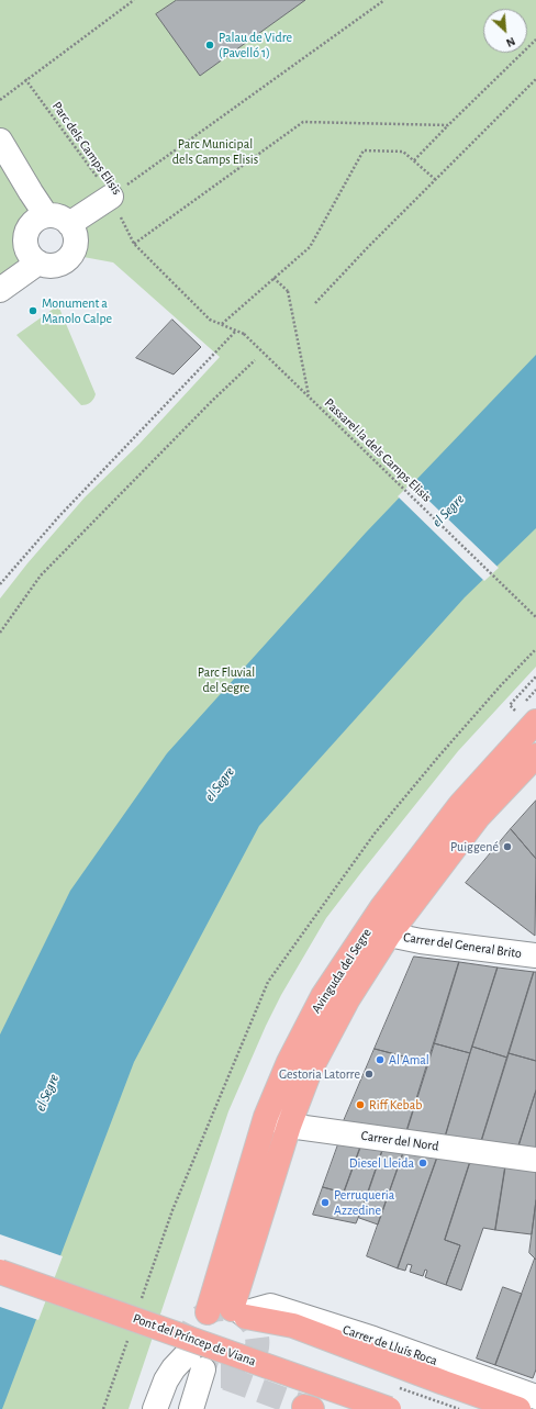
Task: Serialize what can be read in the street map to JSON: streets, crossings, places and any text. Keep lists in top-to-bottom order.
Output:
{
  "streets": {
    "main road": ["Avinguda del Segre", "Pont del Príncep de Viana"],
    "street": ["Carrer del General Brito", "Carrer del Nord", "Carrer de Lluís Roca"],
    "path": ["Parc dels Camps Elisis", "Passarel·la dels Camps Elisis"]
  },
  "crossings": [
    ["Parc dels Camps Elisis", "Passarel·la dels Camps Elisis"],
    ["Carrer del General Brito", "Avinguda del Segre"],
    ["Avinguda del Segre", "Carrer del Nord"],
    ["Avinguda del Segre", "Carrer de Lluís Roca"]
  ],
  "water": ["el Segre"],
  "parks": ["Parc Municipal dels Camps Elisis", "Parc Fluvial del Segre"],
  "places": [
    "Palau de Vidre (Pavelló 1)",
    "Monument a Manolo Calpe",
    "Puiggené",
    "Al Amal",
    "Gestoria Latorre",
    "Riff Kebab",
    "Diesel Lleida",
    "Perruqueria Azzedine"
  ],
  "north": "bottom right"
}
